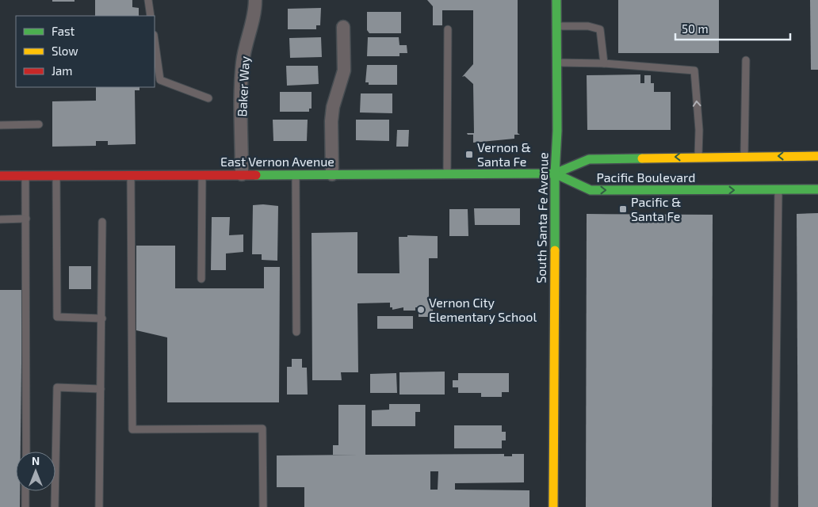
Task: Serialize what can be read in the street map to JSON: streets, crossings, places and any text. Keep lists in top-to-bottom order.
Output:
{
  "streets": {
    "main road": ["East Vernon Avenue", "Pacific Boulevard", "South Santa Fe Avenue"],
    "street": ["Baker Way"]
  },
  "crossings": [
    ["Baker Way", "East Vernon Avenue"],
    ["East Vernon Avenue", "Pacific Boulevard"],
    ["East Vernon Avenue", "South Santa Fe Avenue"],
    ["Pacific Boulevard", "South Santa Fe Avenue"]
  ],
  "places": {
    "transit": ["Vernon & Santa Fe", "Pacific & Santa Fe"],
    "other": ["Vernon City Elementary School"]
  },
  "legend": ["Fast", "Slow", "Jam"],
  "scale_bar": "50 m",
  "north": "top"
}
